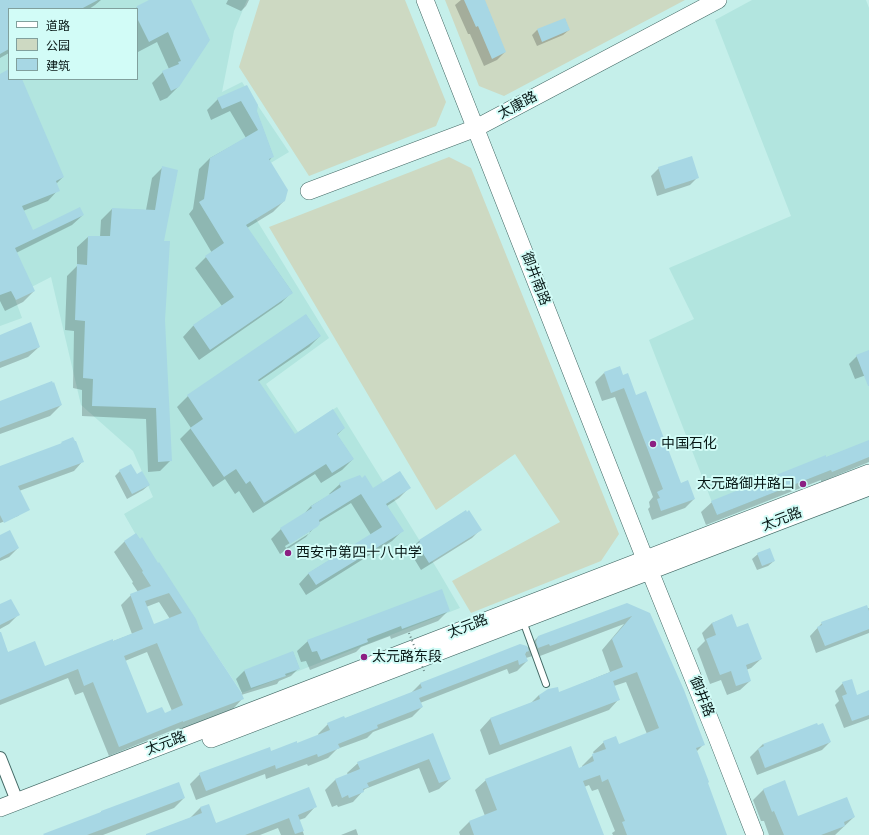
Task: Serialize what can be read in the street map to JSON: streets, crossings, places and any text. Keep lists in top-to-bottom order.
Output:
{
  "streets": {
    "main road": [
      "太康路",
      "御井南路",
      "太元路",
      "御井路"
    ]
  },
  "crossings": [
    ["太康路", "御井南路"],
    ["御井南路", "太元路"],
    ["御井南路", "御井路"],
    ["太元路", "御井路"]
  ],
  "places": [
    "中国石化",
    "太元路御井路口",
    "西安市第四十八中学",
    "太元路东段"
  ],
  "legend": ["道路", "公园", "建筑"]
}
